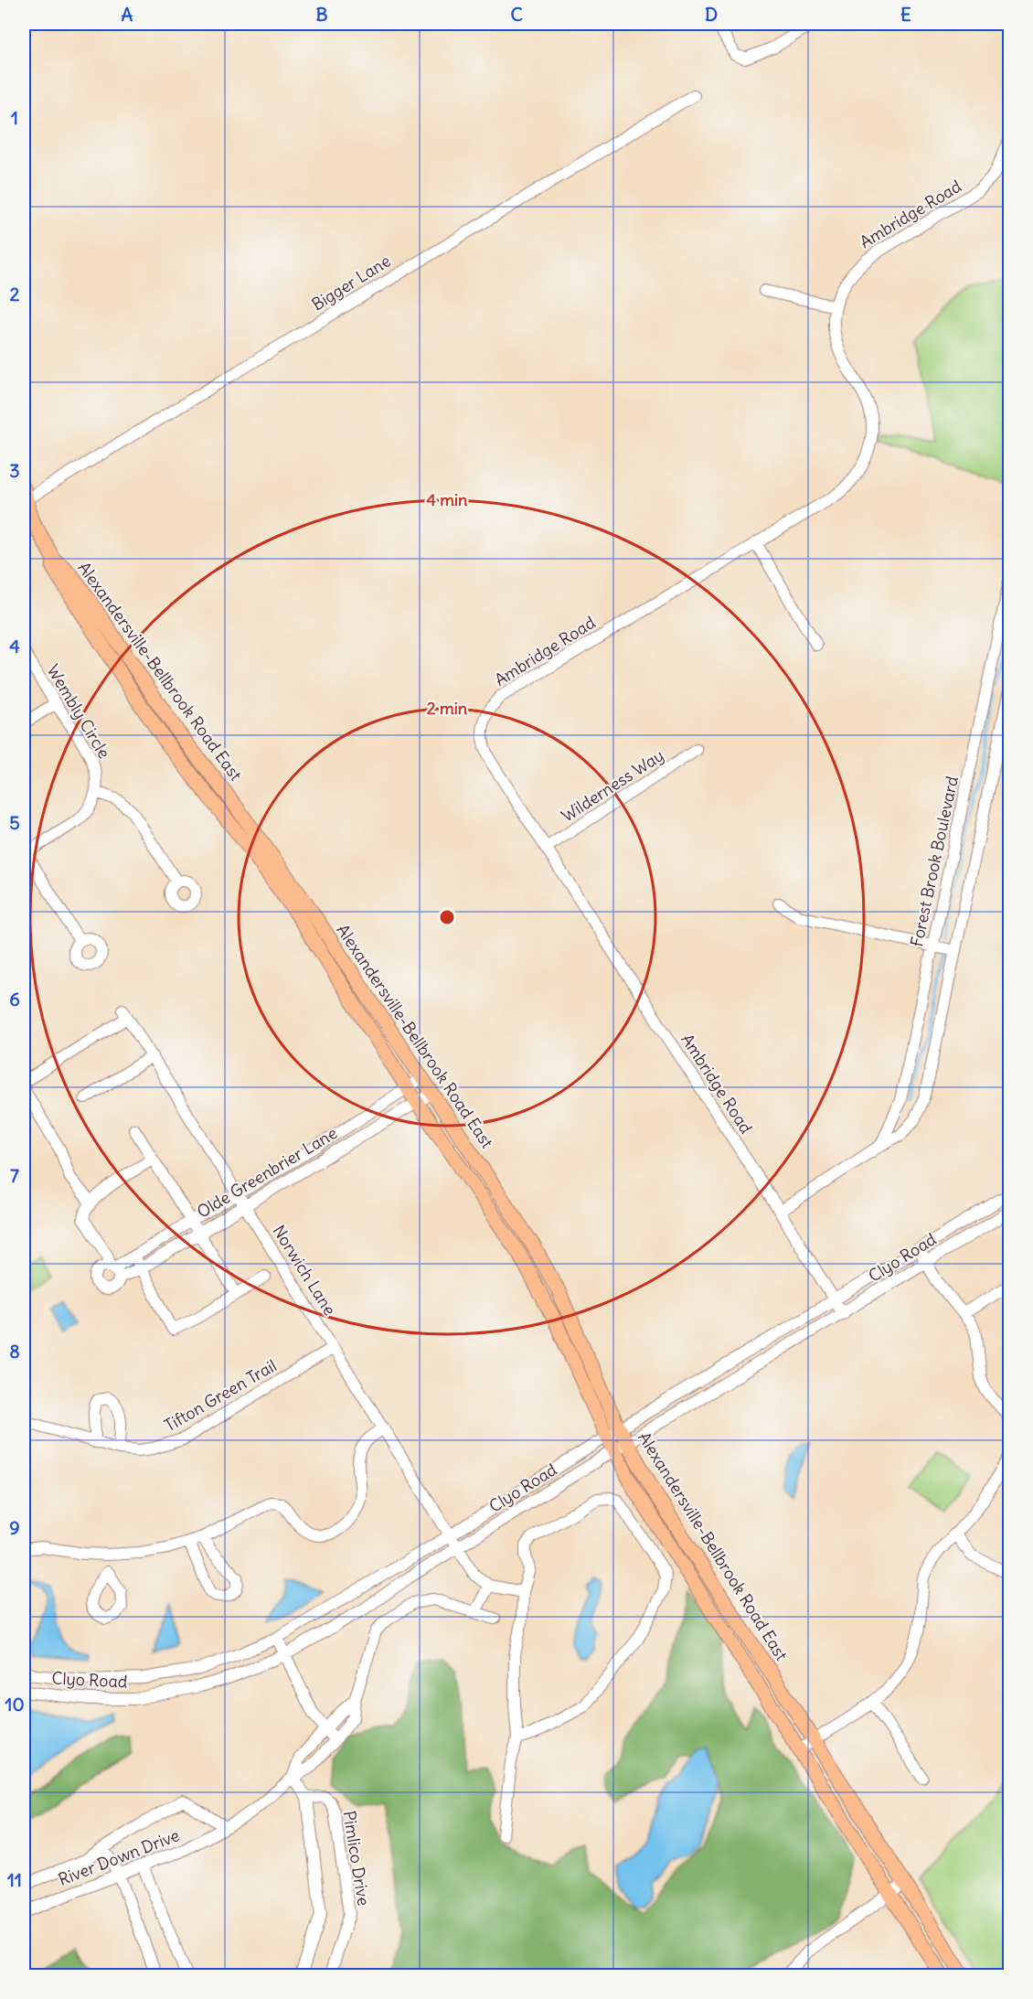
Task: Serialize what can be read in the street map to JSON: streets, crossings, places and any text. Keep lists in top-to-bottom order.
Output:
{
  "streets": {
    "main road": ["Alexandersville-Bellbrook Road East"],
    "street": [
      "Ambridge Road",
      "Bigger Lane",
      "Wembly Circle",
      "Wilderness Way",
      "Forest Brook Boulevard",
      "Olde Greenbrier Lane",
      "Clyo Road",
      "Norwich Lane",
      "Tifton Green Trail",
      "River Down Drive",
      "Pimlico Drive"
    ]
  },
  "crossings": [
    ["Ambridge Road", "Wilderness Way"],
    ["Ambridge Road", "Clyo Road"],
    ["Bigger Lane", "Alexandersville-Bellbrook Road East"],
    ["Alexandersville-Bellbrook Road East", "Olde Greenbrier Lane"],
    ["Alexandersville-Bellbrook Road East", "Clyo Road"],
    ["Olde Greenbrier Lane", "Norwich Lane"],
    ["Clyo Road", "Norwich Lane"],
    ["Norwich Lane", "Tifton Green Trail"]
  ],
  "grid": {
    "columns": [
      "A",
      "B",
      "C",
      "D",
      "E"
    ],
    "rows": [
      "1",
      "2",
      "3",
      "4",
      "5",
      "6",
      "7",
      "8",
      "9",
      "10",
      "11"
    ]
  },
  "rings": ["4 min", "2 min"]
}
